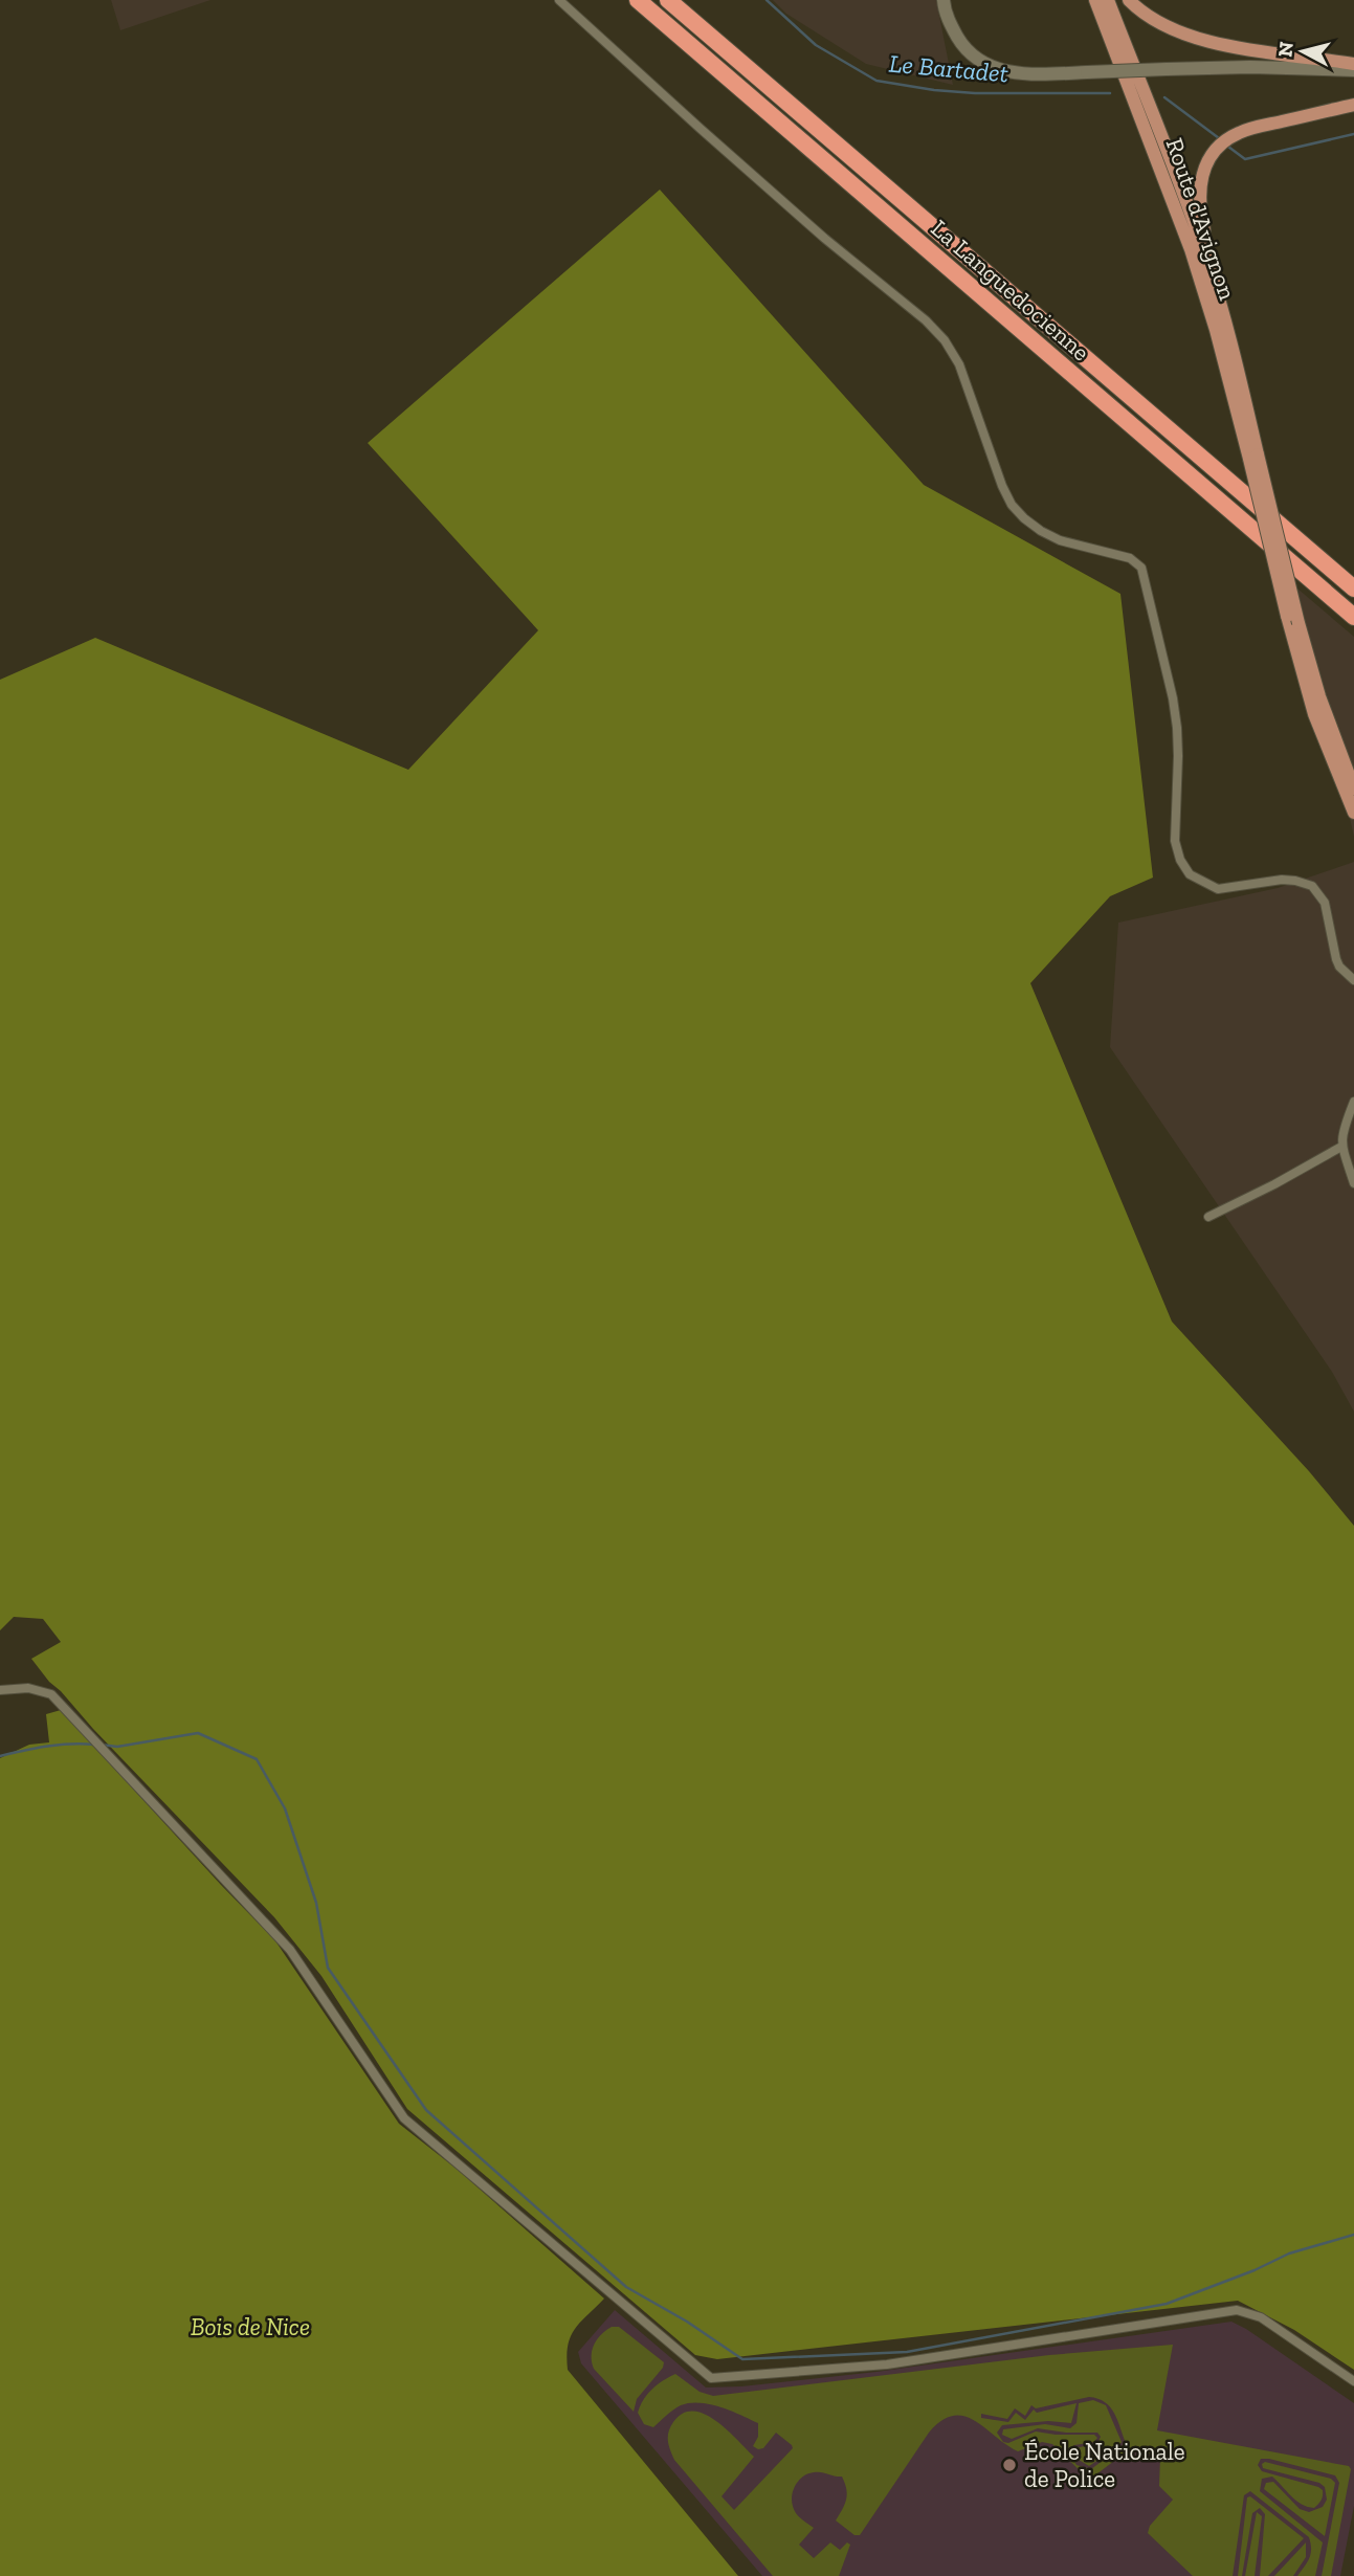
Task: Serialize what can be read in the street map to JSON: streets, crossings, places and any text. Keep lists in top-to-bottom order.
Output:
{
  "streets": {
    "highway": ["La Languedocienne"],
    "main road": ["Route d'Avignon"]
  },
  "water": ["Le Bartadet"],
  "parks": ["Bois de Nice"],
  "places": ["École Nationale de Police"],
  "north": "left"
}
